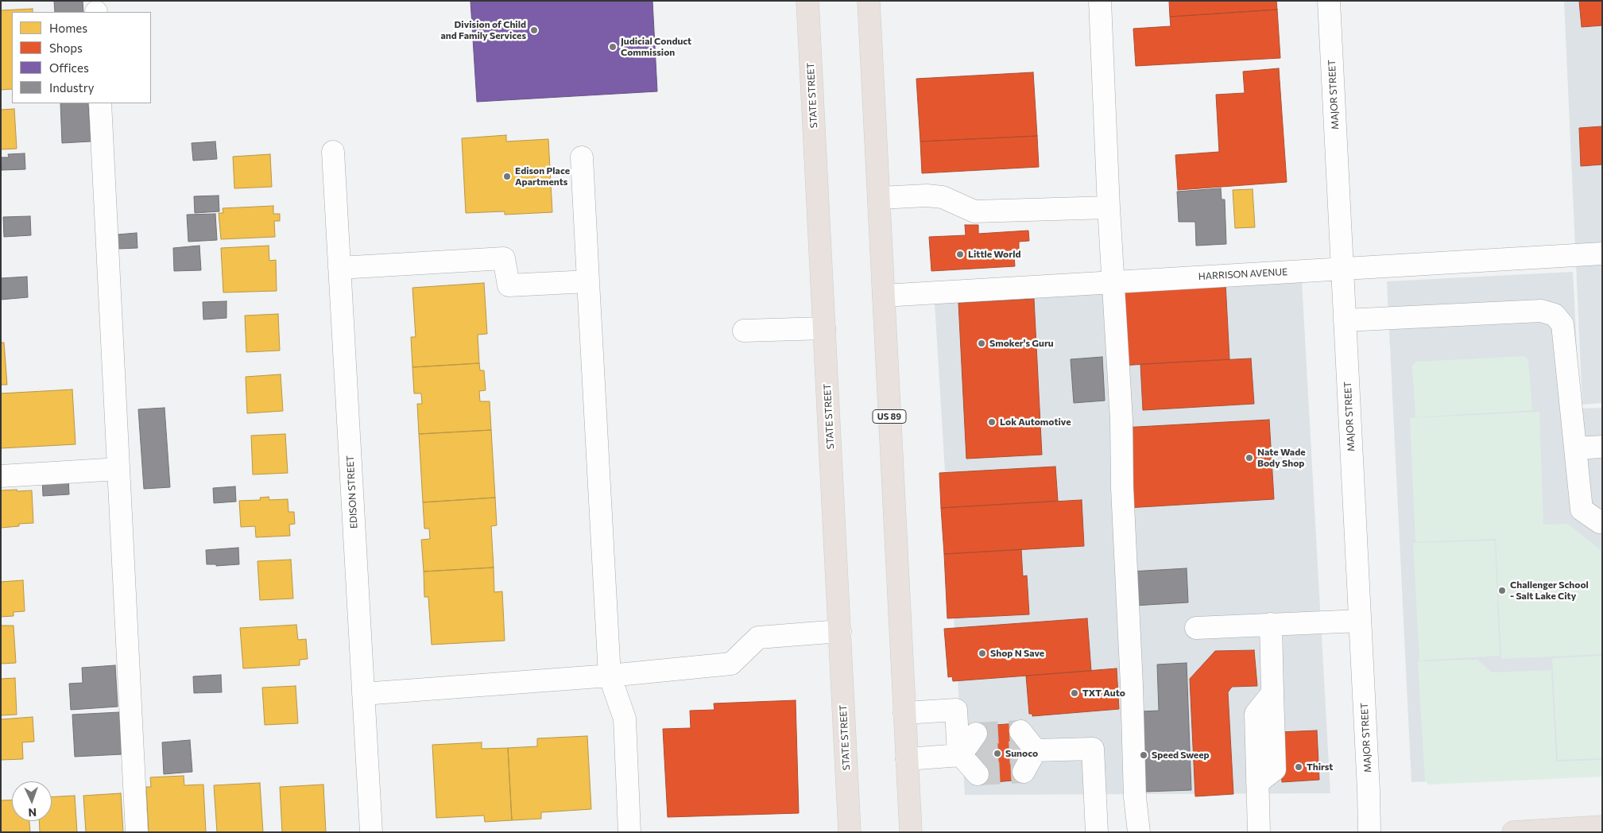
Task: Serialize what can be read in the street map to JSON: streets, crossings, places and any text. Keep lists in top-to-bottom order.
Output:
{
  "streets": {
    "main road": ["STATE STREET", "US 89"],
    "street": ["MAJOR STREET", "HARRISON AVENUE", "EDISON STREET"]
  },
  "crossings": [
    ["MAJOR STREET", "HARRISON AVENUE"],
    ["HARRISON AVENUE", "US 89"]
  ],
  "places": [
    "Division of Child and Family Services",
    "Judicial Conduct Commission",
    "Edison Place Apartments",
    "Little World",
    "Smoker's Guru",
    "Lok Automotive",
    "Nate Wade Body Shop",
    "Challenger School - Salt Lake City",
    "Shop N Save",
    "TXT Auto",
    "Sunoco",
    "Speed Sweep",
    "Thirst"
  ],
  "legend": [
    "Homes",
    "Shops",
    "Offices",
    "Industry"
  ],
  "north": "bottom"
}
